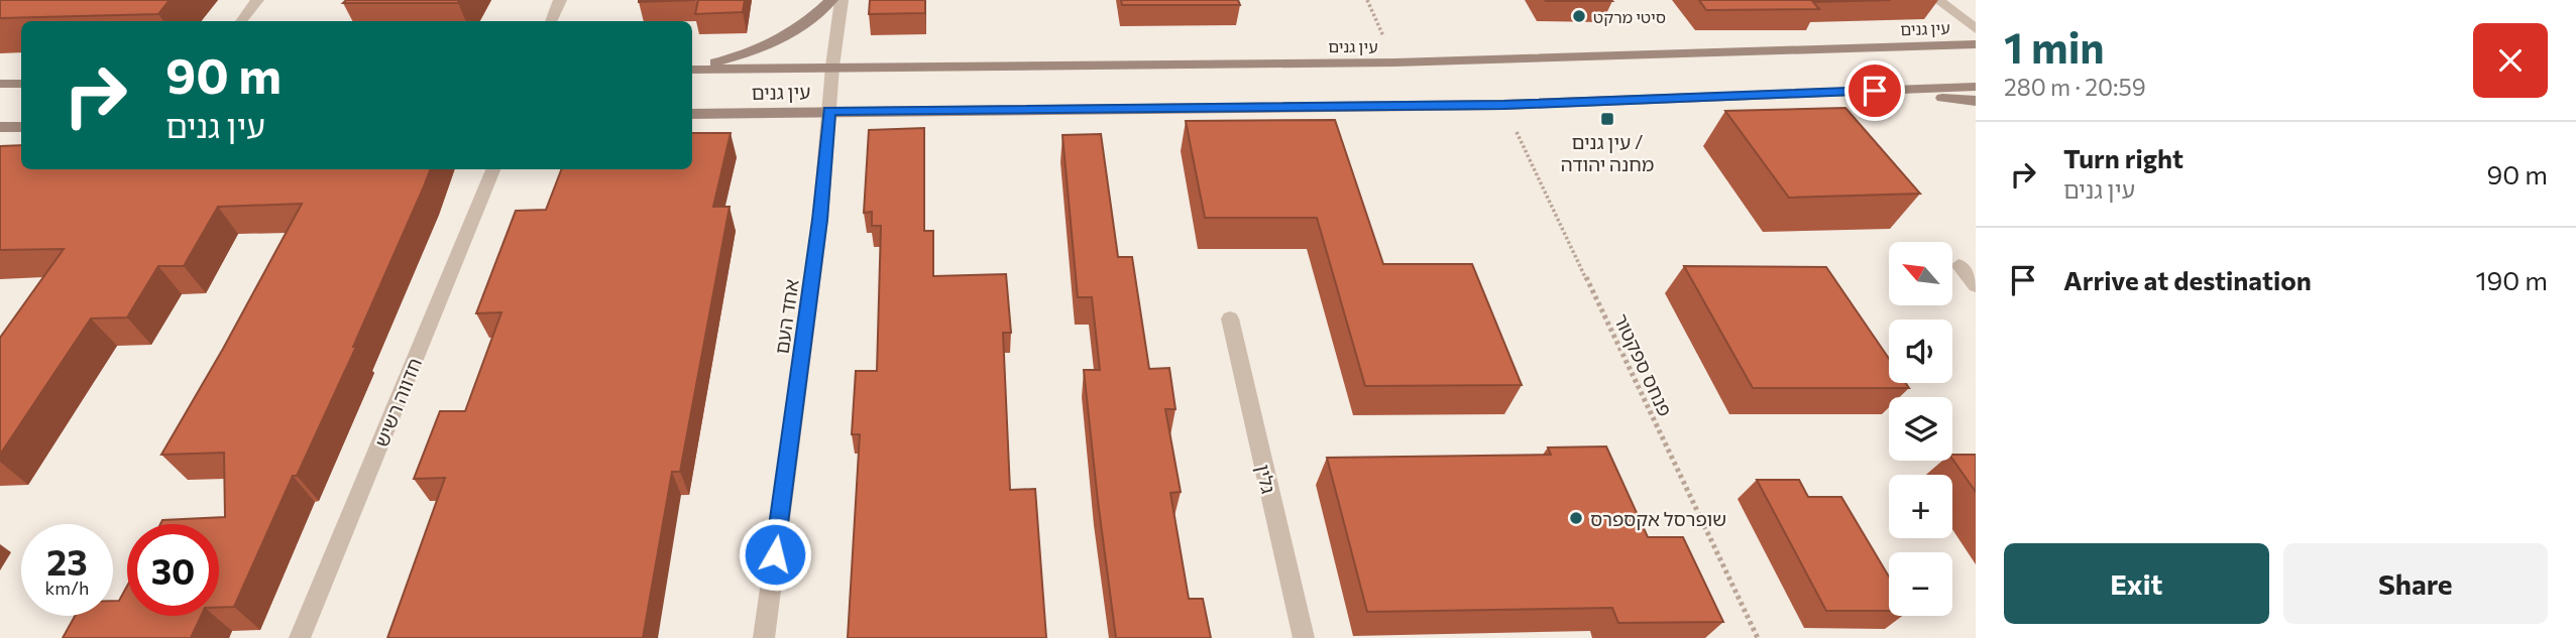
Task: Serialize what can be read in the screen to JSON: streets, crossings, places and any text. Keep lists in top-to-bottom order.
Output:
{
  "streets": {
    "street": [
      "עין גנים",
      "אחד העם",
      "חדווה רשיש",
      "גלין"
    ],
    "path": ["פנחס ספקטור"]
  },
  "crossings": [
    ["עין גנים", "אחד העם"],
    ["עין גנים", "פנחס ספקטור"]
  ],
  "places": {
    "other": ["סיטי מרקט", "שופרסל אקספרס"],
    "transit": ["עין גנים / מחנה יהודה"]
  },
  "north": "top left",
  "page": {
    "heading": ["1 min", "280 m · 20:59"],
    "turn": ["90 m", "עין גנים"],
    "list": [
      {
        "name": "Turn right",
        "note": "עין גנים",
        "value": "90 m"
      },
      {
        "name": "Arrive at destination",
        "value": "190 m"
      }
    ],
    "map_buttons": ["+", "−"],
    "speed": "23 km/h",
    "limit": "30",
    "buttons": ["Exit", "Share"]
  }
}
